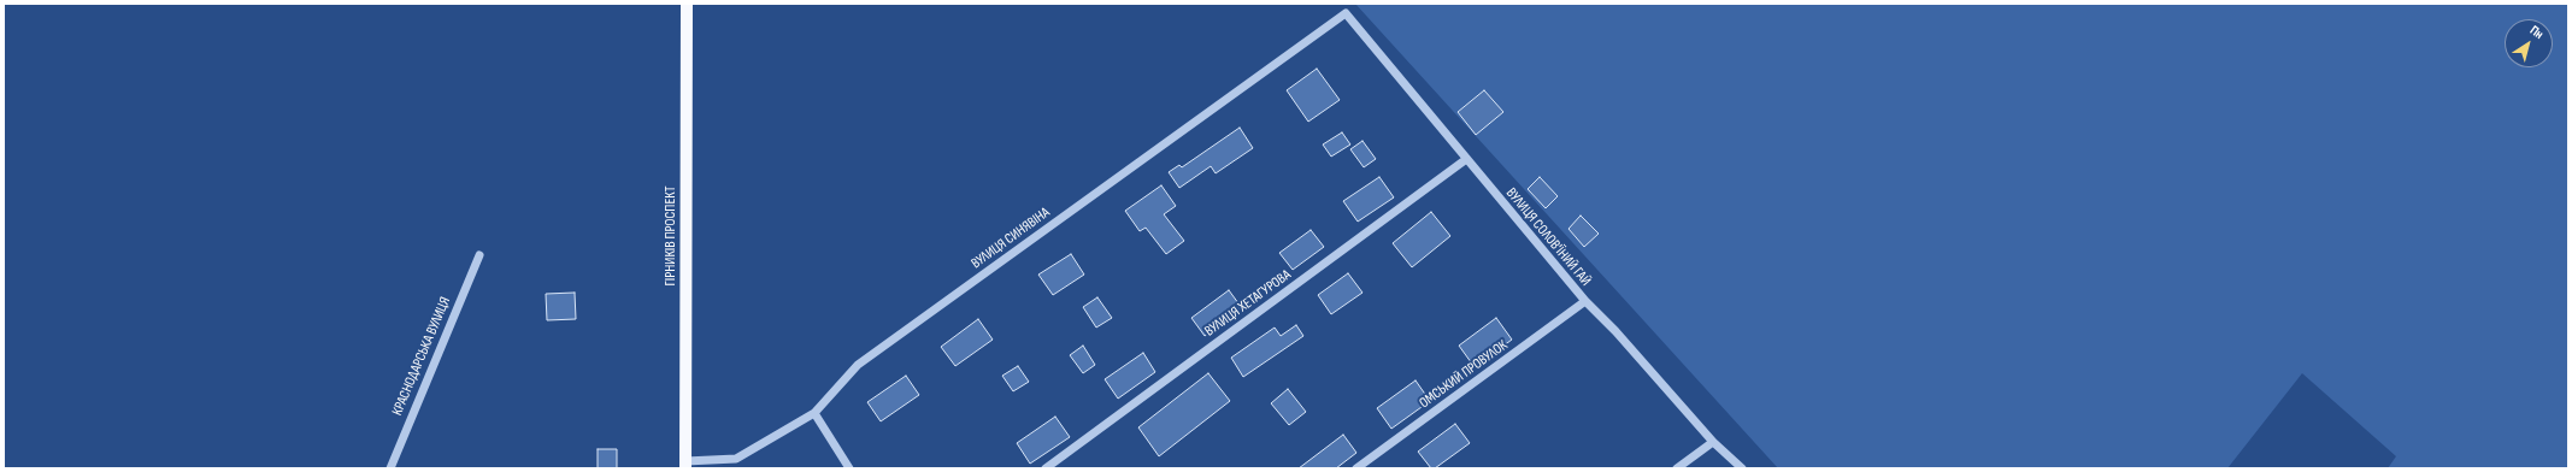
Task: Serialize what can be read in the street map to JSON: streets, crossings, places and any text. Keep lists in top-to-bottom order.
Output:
{
  "streets": {
    "main road": ["ГІРНИКІВ ПРОСПЕКТ"],
    "street": [
      "ВУЛИЦЯ СОЛОВ'ЇНИЙ ГАЙ",
      "ВУЛИЦЯ СИНЯВІНА",
      "ВУЛИЦЯ ХЕТАГУРОВА",
      "КРАСНОДАРСЬКА ВУЛИЦЯ",
      "ОМСЬКИЙ ПРОВУЛОК"
    ]
  },
  "crossings": [
    ["ГІРНИКІВ ПРОСПЕКТ", "ВУЛИЦЯ СИНЯВІНА"],
    ["ВУЛИЦЯ СОЛОВ'ЇНИЙ ГАЙ", "ВУЛИЦЯ СИНЯВІНА"],
    ["ВУЛИЦЯ СОЛОВ'ЇНИЙ ГАЙ", "ВУЛИЦЯ ХЕТАГУРОВА"],
    ["ВУЛИЦЯ СОЛОВ'ЇНИЙ ГАЙ", "ОМСЬКИЙ ПРОВУЛОК"]
  ],
  "north": "top right"
}
